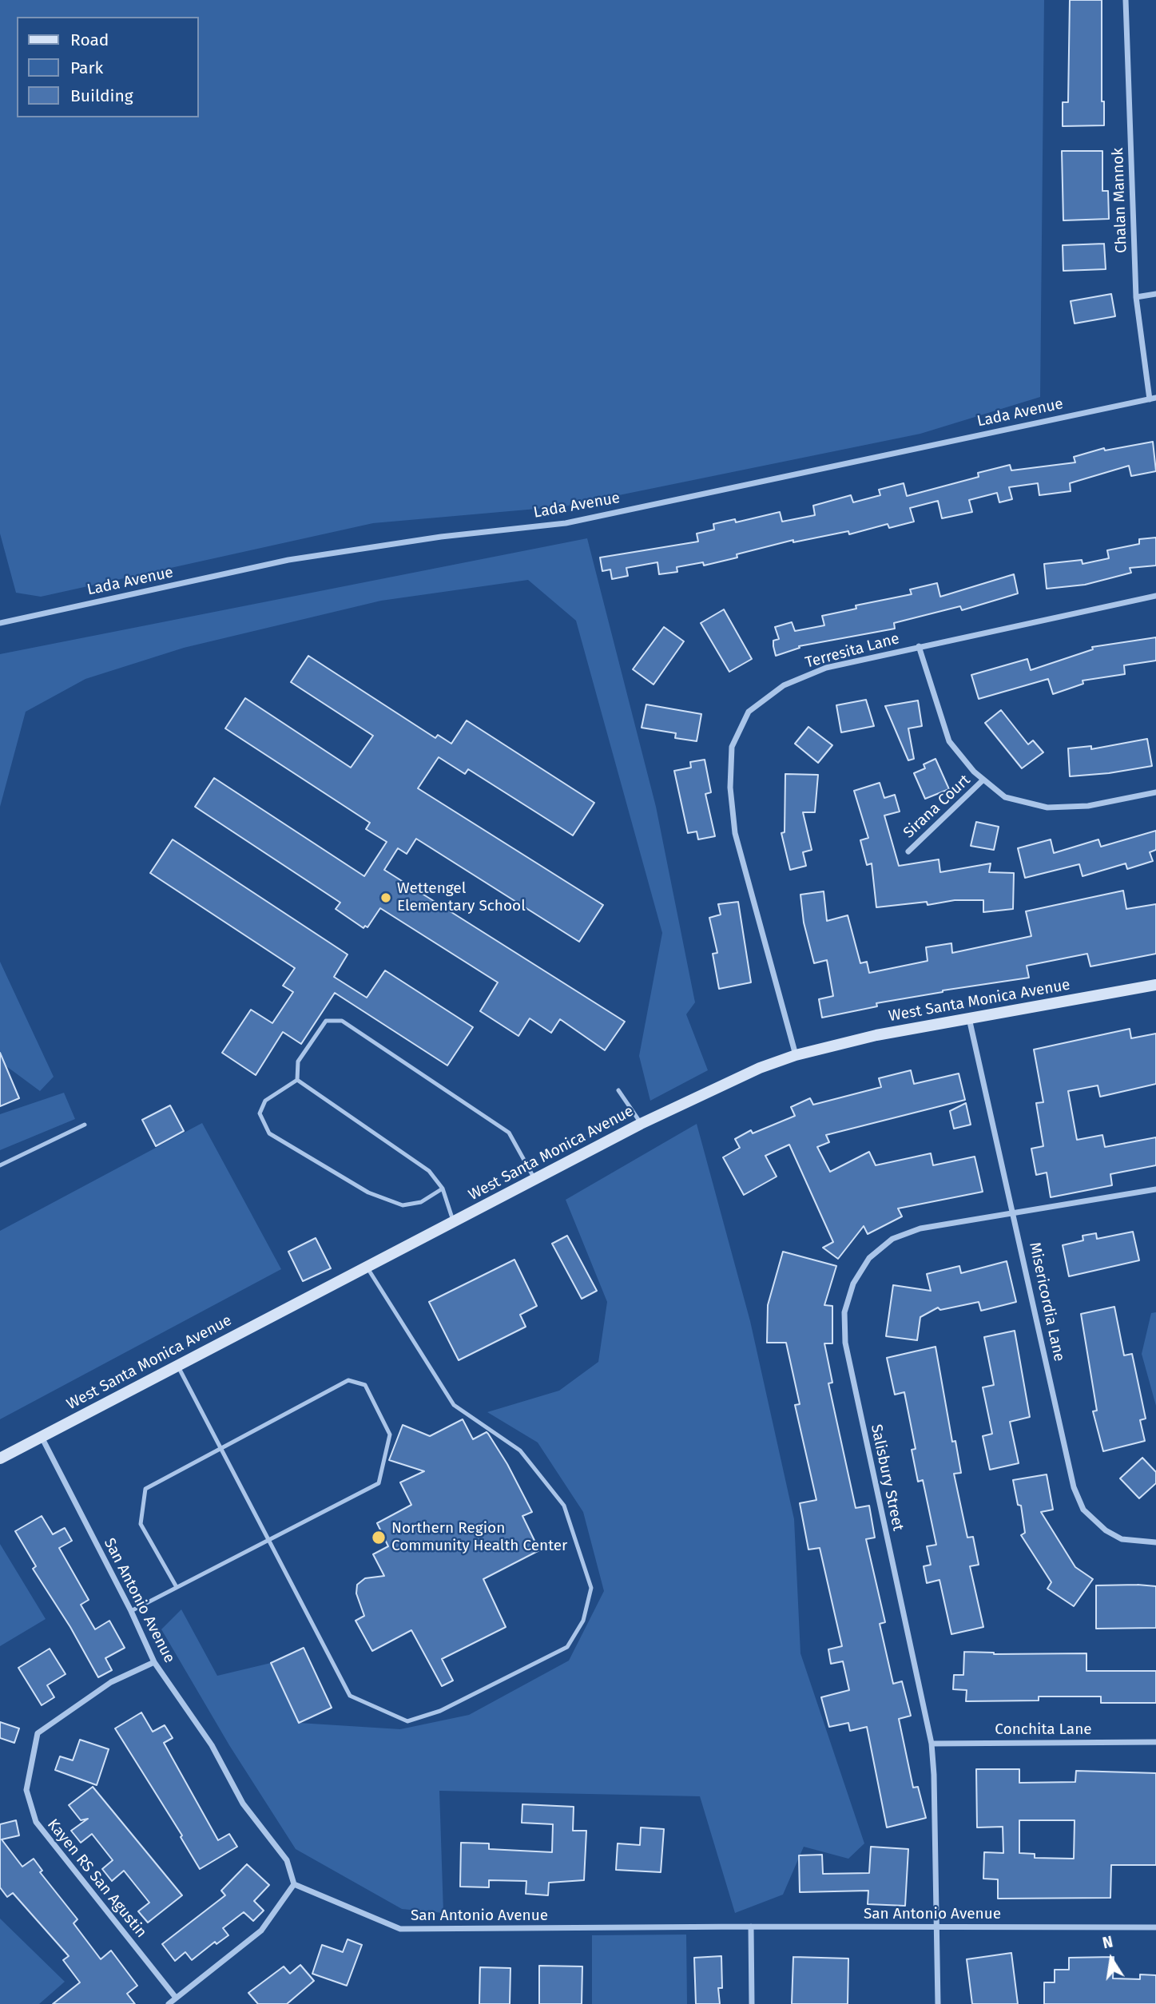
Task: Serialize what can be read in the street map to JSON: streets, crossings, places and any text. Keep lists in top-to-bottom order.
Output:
{
  "streets": {
    "main road": ["West Santa Monica Avenue"],
    "street": [
      "Chalan Mannok",
      "Lada Avenue",
      "Terresita Lane",
      "Sirana Court",
      "Misericordia Lane",
      "Salisbury Street",
      "San Antonio Avenue",
      "Conchita Lane",
      "Kayen RS San Agustin"
    ]
  },
  "crossings": [
    ["Chalan Mannok", "Lada Avenue"],
    ["Terresita Lane", "West Santa Monica Avenue"],
    ["West Santa Monica Avenue", "Misericordia Lane"],
    ["West Santa Monica Avenue", "San Antonio Avenue"],
    ["Misericordia Lane", "Salisbury Street"],
    ["Salisbury Street", "San Antonio Avenue"],
    ["Salisbury Street", "Conchita Lane"],
    ["San Antonio Avenue", "Kayen RS San Agustin"]
  ],
  "places": ["Wettengel Elementary School", "Northern Region Community Health Center"],
  "legend": ["Road", "Park", "Building"],
  "north": "top"
}
